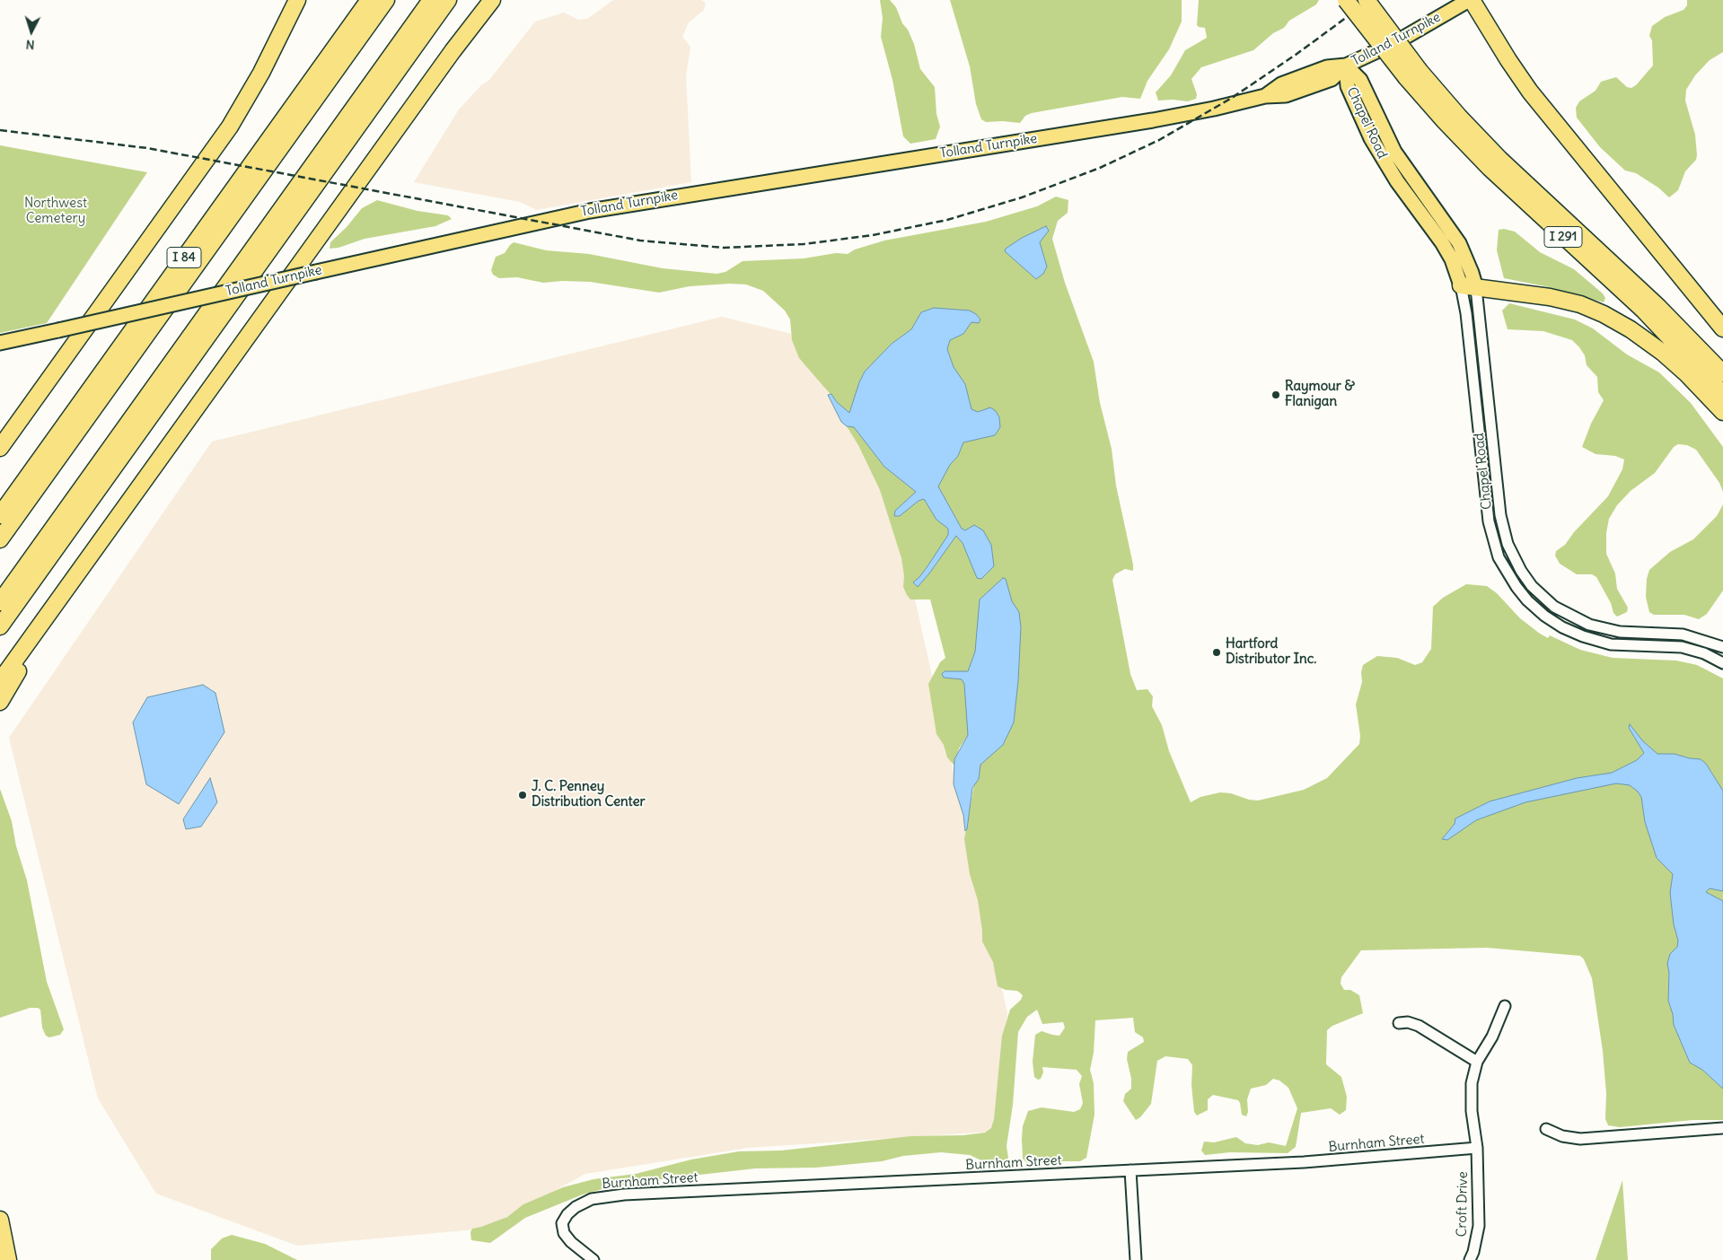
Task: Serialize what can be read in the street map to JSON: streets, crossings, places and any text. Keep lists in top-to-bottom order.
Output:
{
  "streets": {
    "highway": ["I 291", "I 84"],
    "main road": ["Tolland Turnpike", "Chapel Road"],
    "street": ["Burnham Street", "Croft Drive"]
  },
  "crossings": [
    ["Tolland Turnpike", "Chapel Road"],
    ["Burnham Street", "Croft Drive"]
  ],
  "parks": ["Northwest Cemetery"],
  "places": ["Raymour & Flanigan", "Hartford Distributor Inc.", "J. C. Penney Distribution Center"],
  "north": "bottom"
}
